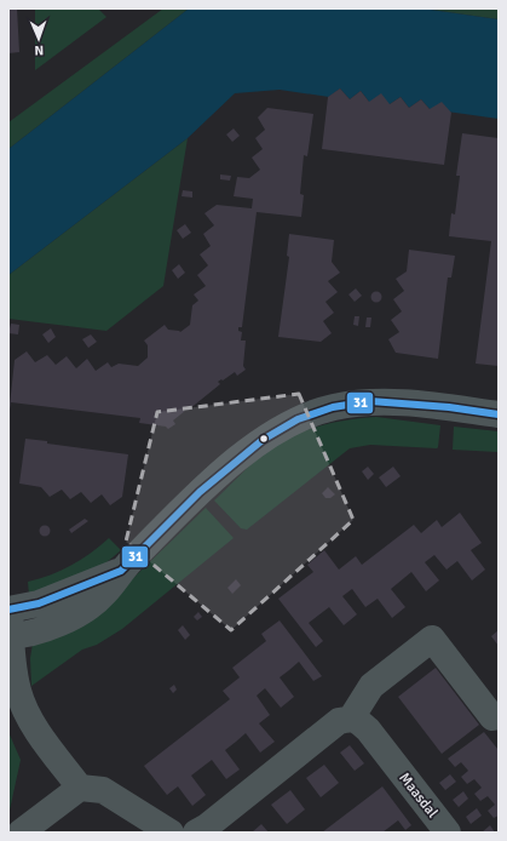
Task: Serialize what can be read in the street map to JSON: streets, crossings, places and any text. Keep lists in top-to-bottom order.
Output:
{
  "streets": {
    "street": ["Maasdal"]
  },
  "lines": ["transit line 31"],
  "north": "bottom"
}
